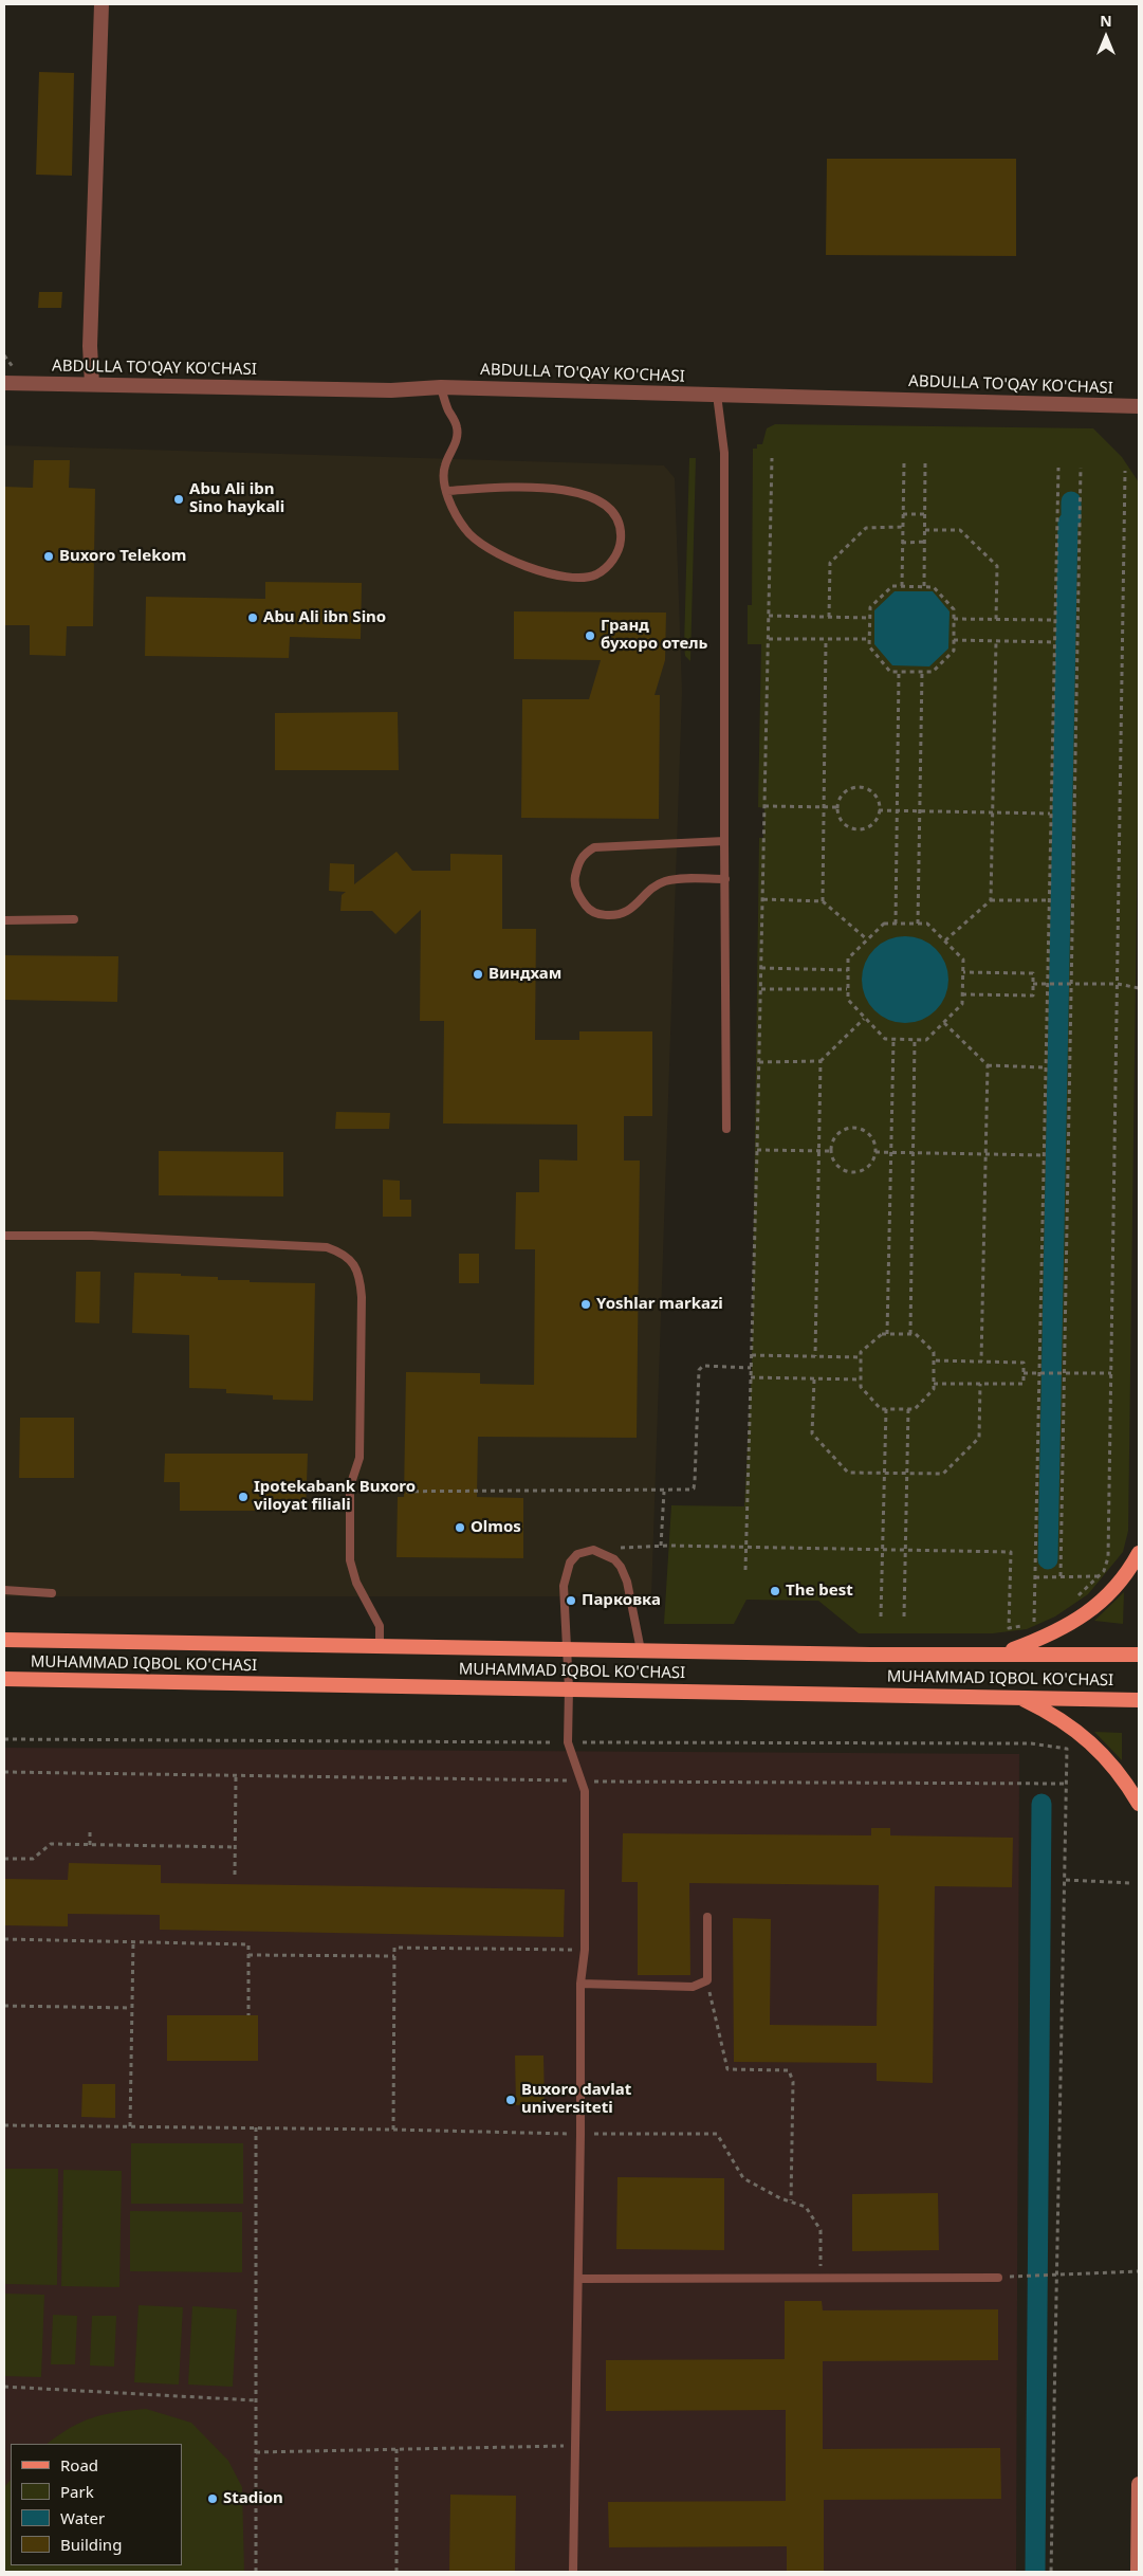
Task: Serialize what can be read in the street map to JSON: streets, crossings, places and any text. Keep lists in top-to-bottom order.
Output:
{
  "streets": {
    "main road": ["MUHAMMAD IQBOL KO'CHASI"],
    "street": ["ABDULLA TO'QAY KO'CHASI"]
  },
  "places": [
    "Abu Ali ibn Sino haykali",
    "Buxoro Telekom",
    "Abu Ali ibn Sino",
    "Гранд бухоро отель",
    "Виндхам",
    "Yoshlar markazi",
    "Ipotekabank Buxoro viloyat filiali",
    "Olmos",
    "The best",
    "Парковка",
    "Buxoro davlat universiteti",
    "Stadion"
  ],
  "legend": [
    "Road",
    "Park",
    "Water",
    "Building"
  ],
  "north": "top"
}
